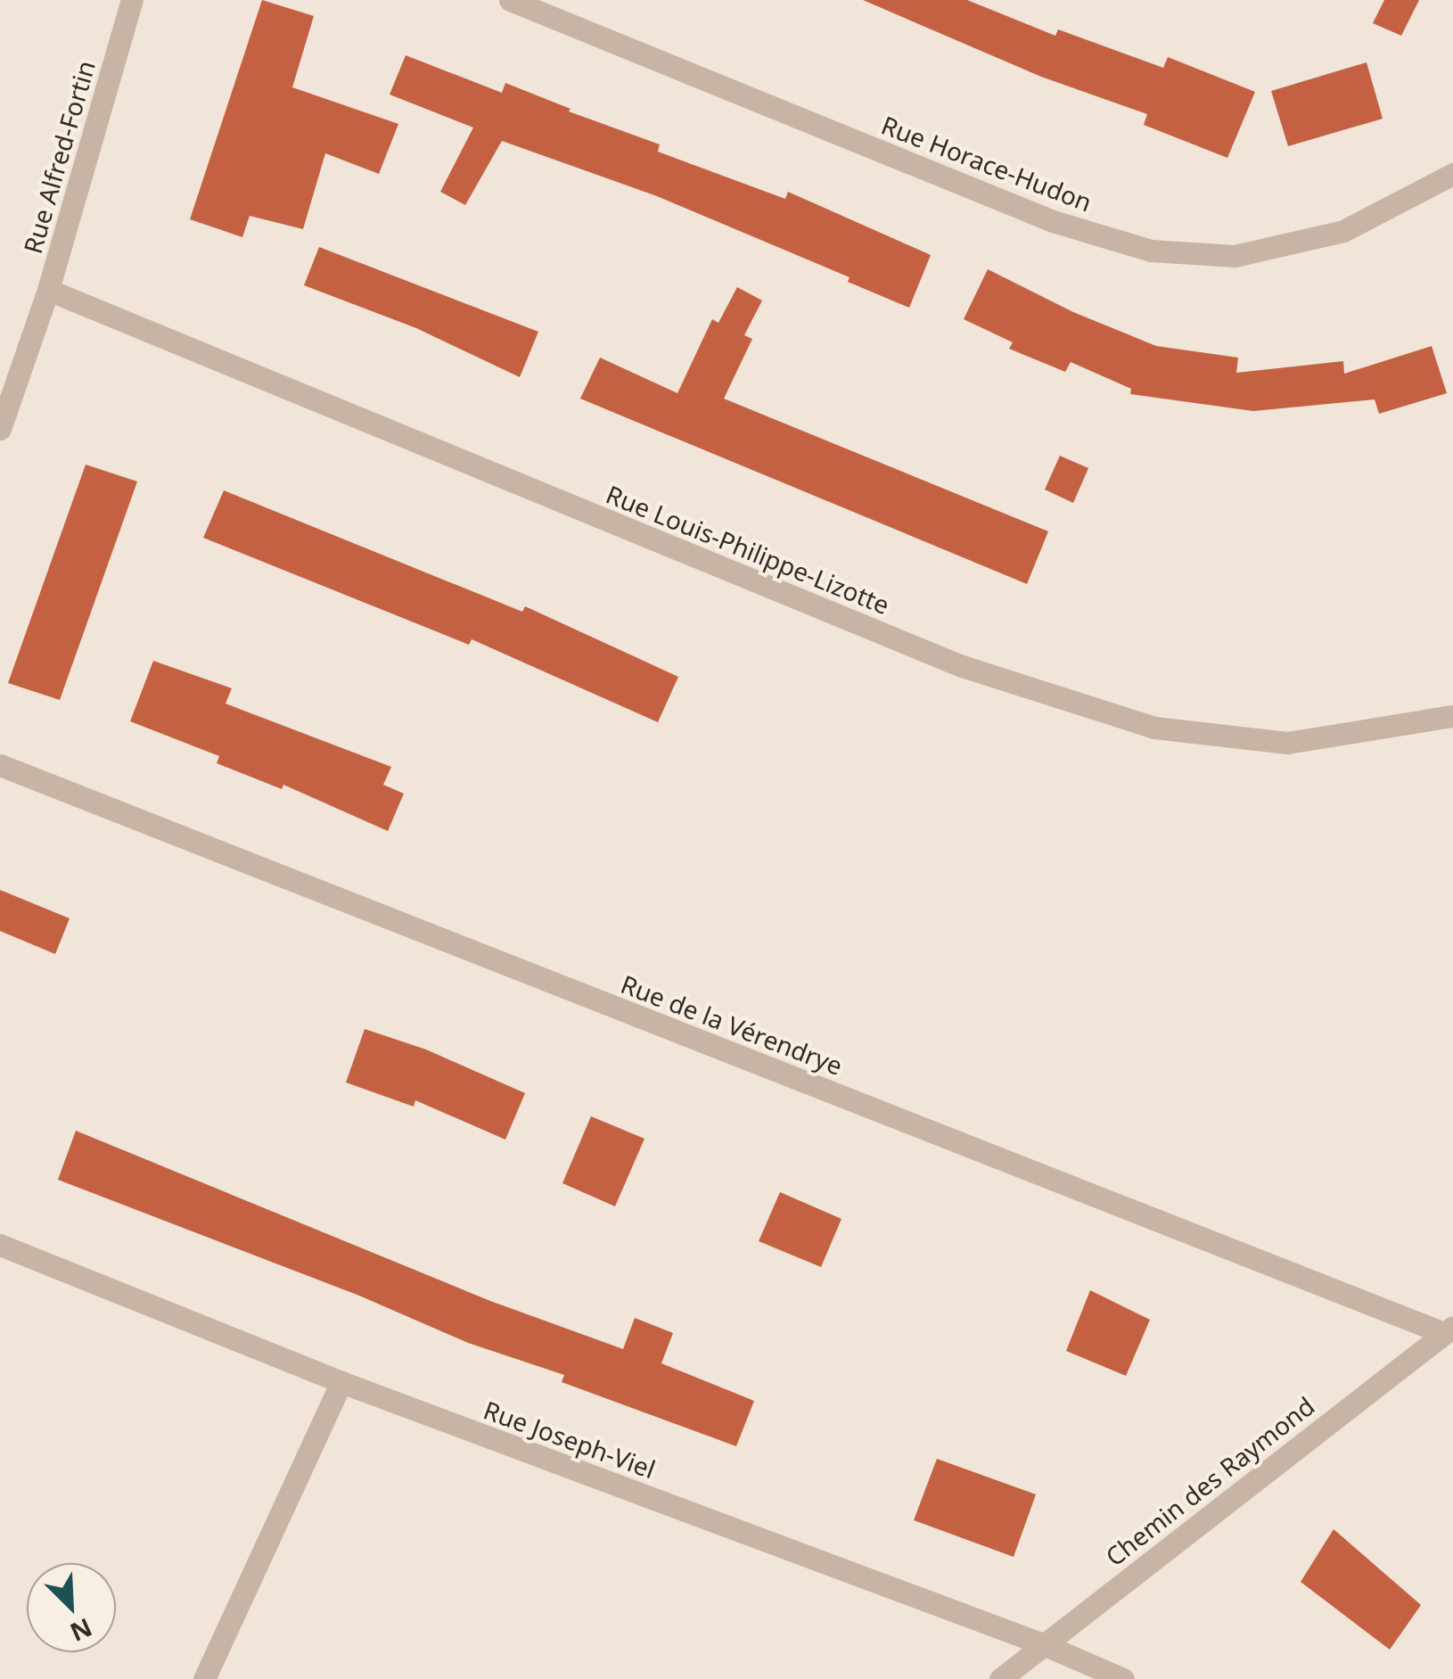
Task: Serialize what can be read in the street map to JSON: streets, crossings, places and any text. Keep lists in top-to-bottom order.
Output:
{
  "streets": {
    "street": [
      "Rue Alfred-Fortin",
      "Rue Horace-Hudon",
      "Rue Louis-Philippe-Lizotte",
      "Rue de la Vérendrye",
      "Rue Joseph-Viel",
      "Chemin des Raymond"
    ]
  },
  "crossings": [
    ["Rue Alfred-Fortin", "Rue Louis-Philippe-Lizotte"],
    ["Rue de la Vérendrye", "Chemin des Raymond"],
    ["Rue Joseph-Viel", "Chemin des Raymond"]
  ],
  "north": "bottom right"
}
